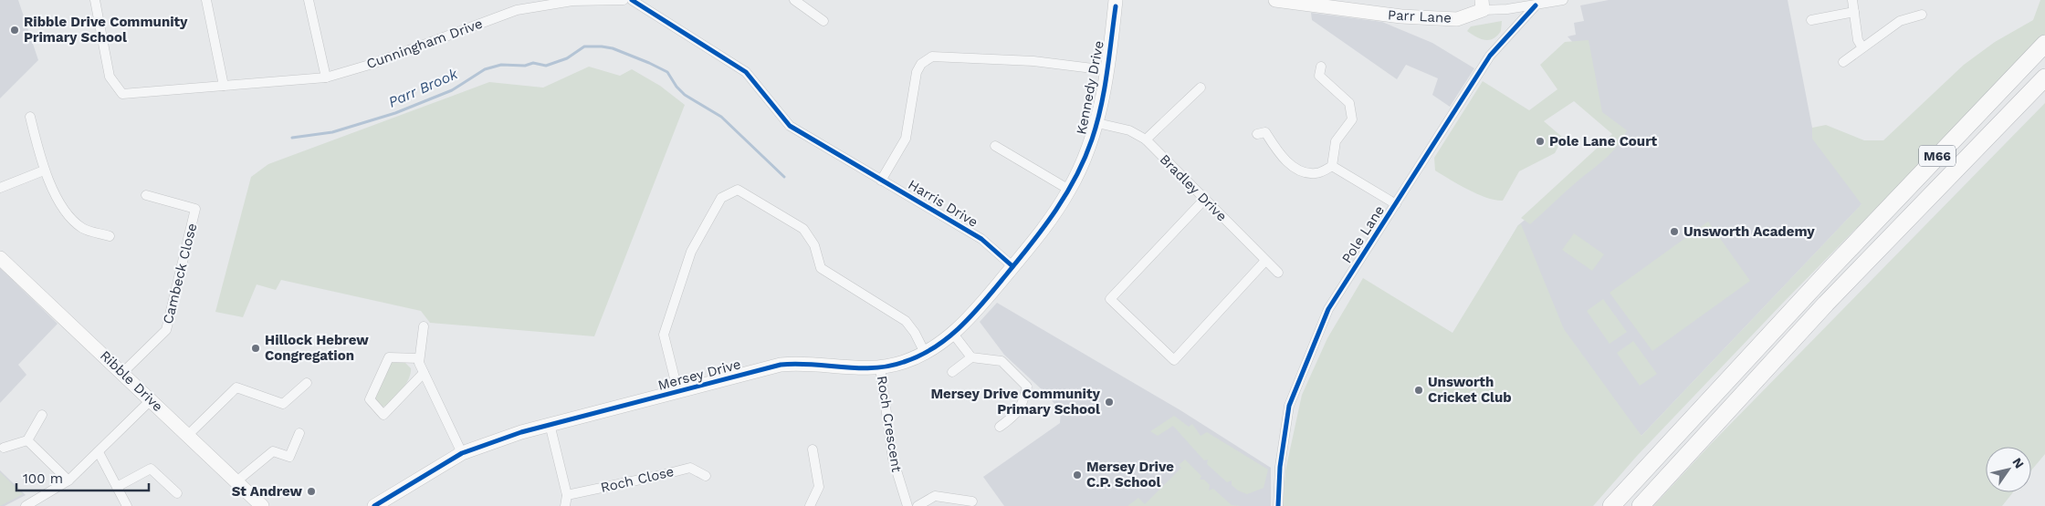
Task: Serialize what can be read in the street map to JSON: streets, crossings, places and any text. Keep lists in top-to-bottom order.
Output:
{
  "streets": {
    "highway": ["M66"],
    "street": [
      "Parr Lane",
      "Cunningham Drive",
      "Kennedy Drive",
      "Bradley Drive",
      "Harris Drive",
      "Pole Lane",
      "Cambeck Close",
      "Mersey Drive",
      "Ribble Drive",
      "Roch Crescent",
      "Roch Close"
    ]
  },
  "crossings": [
    ["Parr Lane", "Pole Lane"],
    ["Kennedy Drive", "Bradley Drive"],
    ["Kennedy Drive", "Harris Drive"],
    ["Kennedy Drive", "Mersey Drive"],
    ["Harris Drive", "Mersey Drive"],
    ["Cambeck Close", "Ribble Drive"],
    ["Mersey Drive", "Roch Crescent"]
  ],
  "water": ["Parr Brook"],
  "places": [
    "Ribble Drive Community Primary School",
    "Pole Lane Court",
    "Unsworth Academy",
    "Hillock Hebrew Congregation",
    "Unsworth Cricket Club",
    "Mersey Drive Community Primary School",
    "Mersey Drive C.P. School",
    "St Andrew"
  ],
  "scale_bar": "100 m",
  "north": "top right"
}
